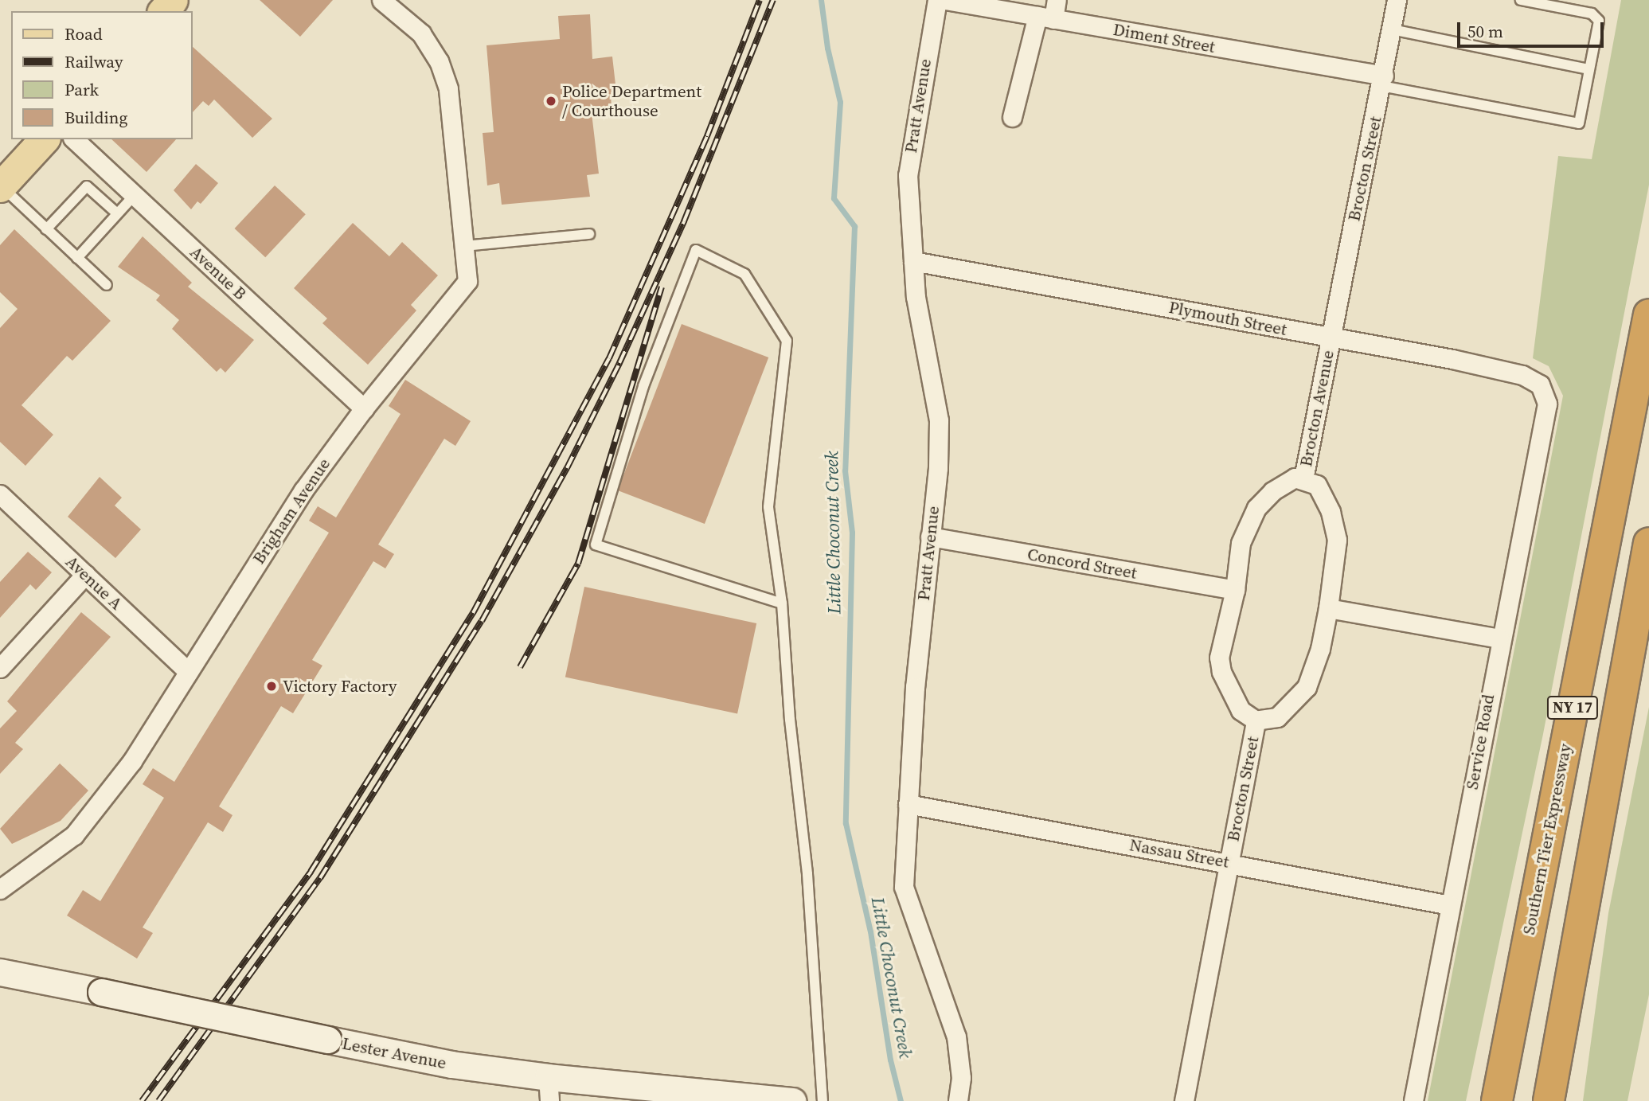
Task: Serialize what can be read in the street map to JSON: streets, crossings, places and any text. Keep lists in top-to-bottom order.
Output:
{
  "streets": {
    "highway": ["NY 17", "Southern Tier Expressway"],
    "street": [
      "Diment Street",
      "Pratt Avenue",
      "Brocton Street",
      "Avenue B",
      "Plymouth Street",
      "Brocton Avenue",
      "Brigham Avenue",
      "Concord Street",
      "Avenue A",
      "Service Road",
      "Nassau Street",
      "Lester Avenue"
    ]
  },
  "crossings": [
    ["Diment Street", "Brocton Street"],
    ["Pratt Avenue", "Plymouth Street"],
    ["Pratt Avenue", "Concord Street"],
    ["Pratt Avenue", "Nassau Street"],
    ["Brocton Street", "Plymouth Street"],
    ["Brocton Street", "Brocton Avenue"],
    ["Brocton Street", "Nassau Street"],
    ["Avenue B", "Brigham Avenue"],
    ["Plymouth Street", "Brocton Avenue"],
    ["Plymouth Street", "Service Road"],
    ["Brocton Avenue", "Concord Street"],
    ["Brigham Avenue", "Avenue A"],
    ["Service Road", "Nassau Street"]
  ],
  "water": ["Little Choconut Creek"],
  "places": ["Police Department / Courthouse", "Victory Factory"],
  "legend": [
    "Road",
    "Railway",
    "Park",
    "Building"
  ],
  "scale_bar": "50 m"
}
